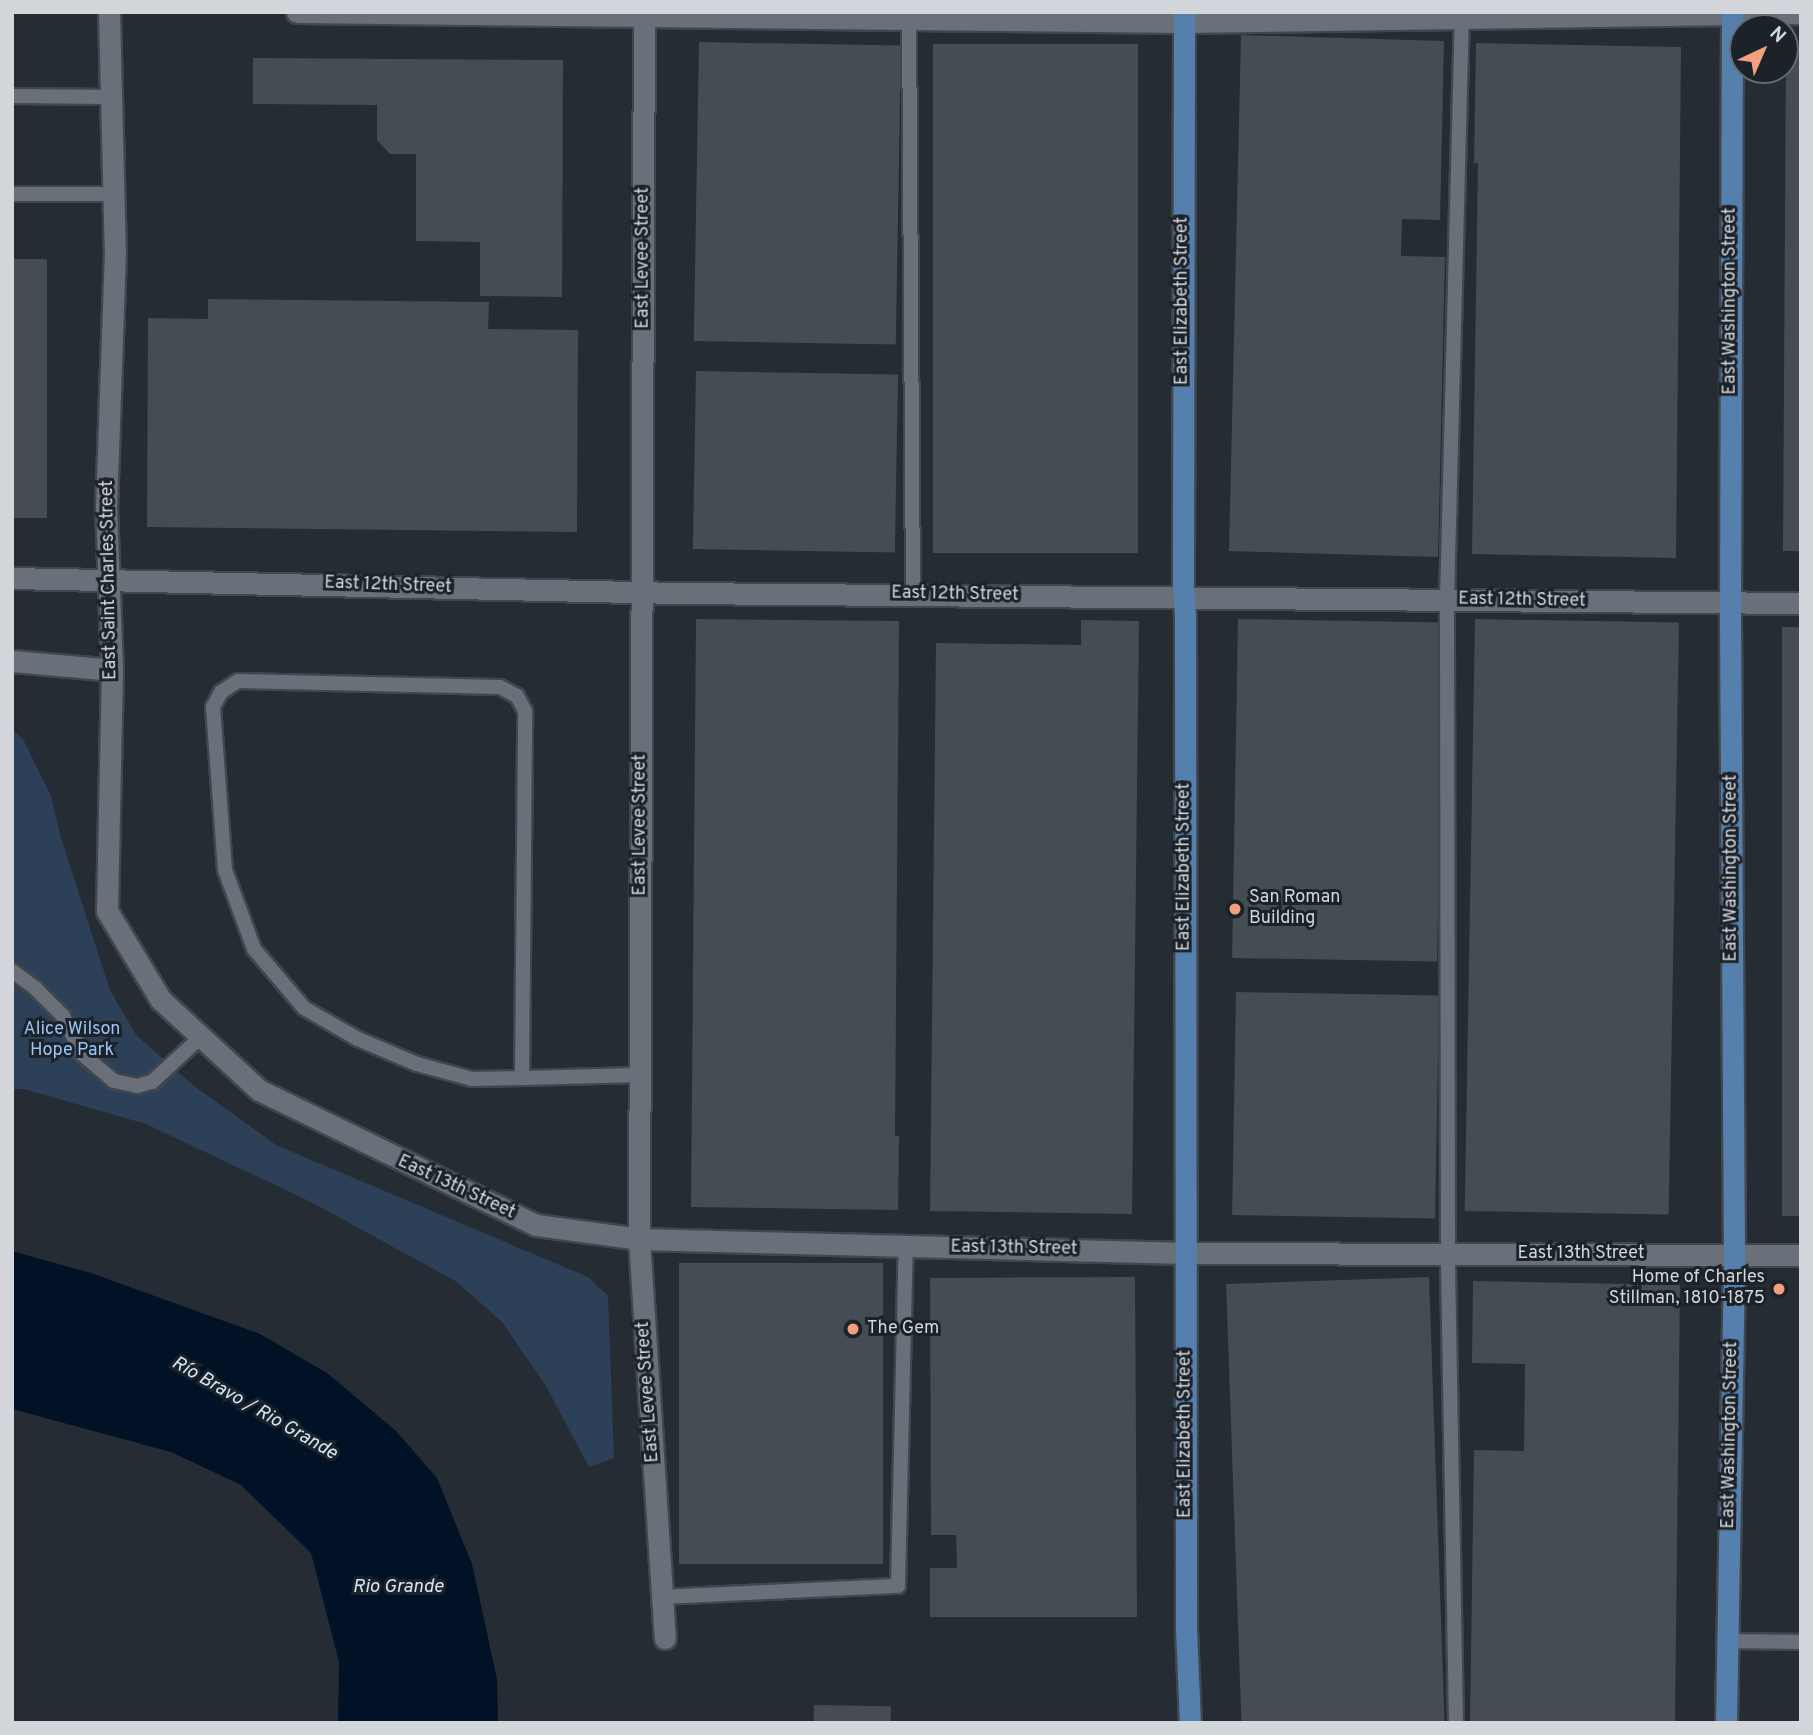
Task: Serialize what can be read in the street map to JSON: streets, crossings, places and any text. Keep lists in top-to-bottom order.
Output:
{
  "streets": {
    "main road": [
      "East Levee Street",
      "East Elizabeth Street",
      "East Washington Street",
      "East Saint Charles Street",
      "East 12th Street",
      "East 13th Street"
    ]
  },
  "crossings": [
    ["East Levee Street", "East 12th Street"],
    ["East Levee Street", "East 13th Street"],
    ["East Elizabeth Street", "East 12th Street"],
    ["East Elizabeth Street", "East 13th Street"],
    ["East Washington Street", "East 12th Street"],
    ["East Washington Street", "East 13th Street"],
    ["East Saint Charles Street", "East 12th Street"],
    ["East Saint Charles Street", "East 13th Street"]
  ],
  "water": ["Río Bravo / Rio Grande", "Rio Grande"],
  "parks": ["Alice Wilson Hope Park"],
  "places": ["San Roman Building", "Home of Charles Stillman, 1810-1875", "The Gem"],
  "north": "top right"
}
